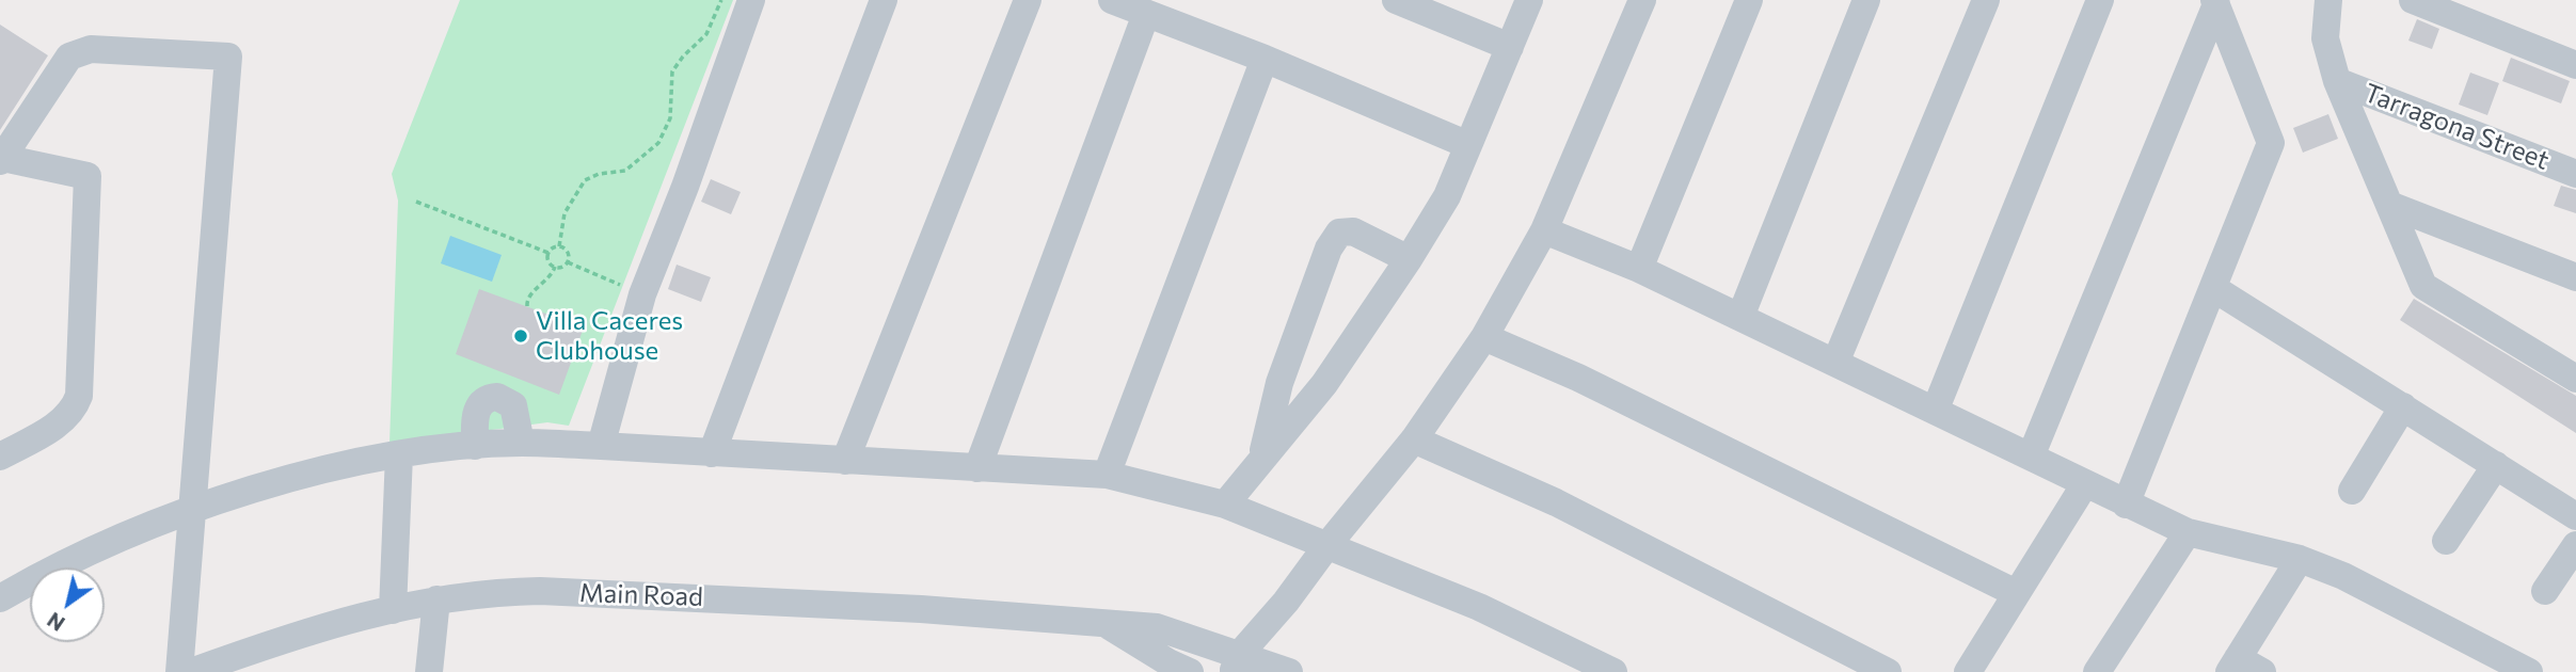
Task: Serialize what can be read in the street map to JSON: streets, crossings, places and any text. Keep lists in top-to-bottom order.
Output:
{
  "streets": {
    "street": ["Tarragona Street", "Main Road"]
  },
  "places": ["Villa Caceres Clubhouse"],
  "north": "bottom left"
}
